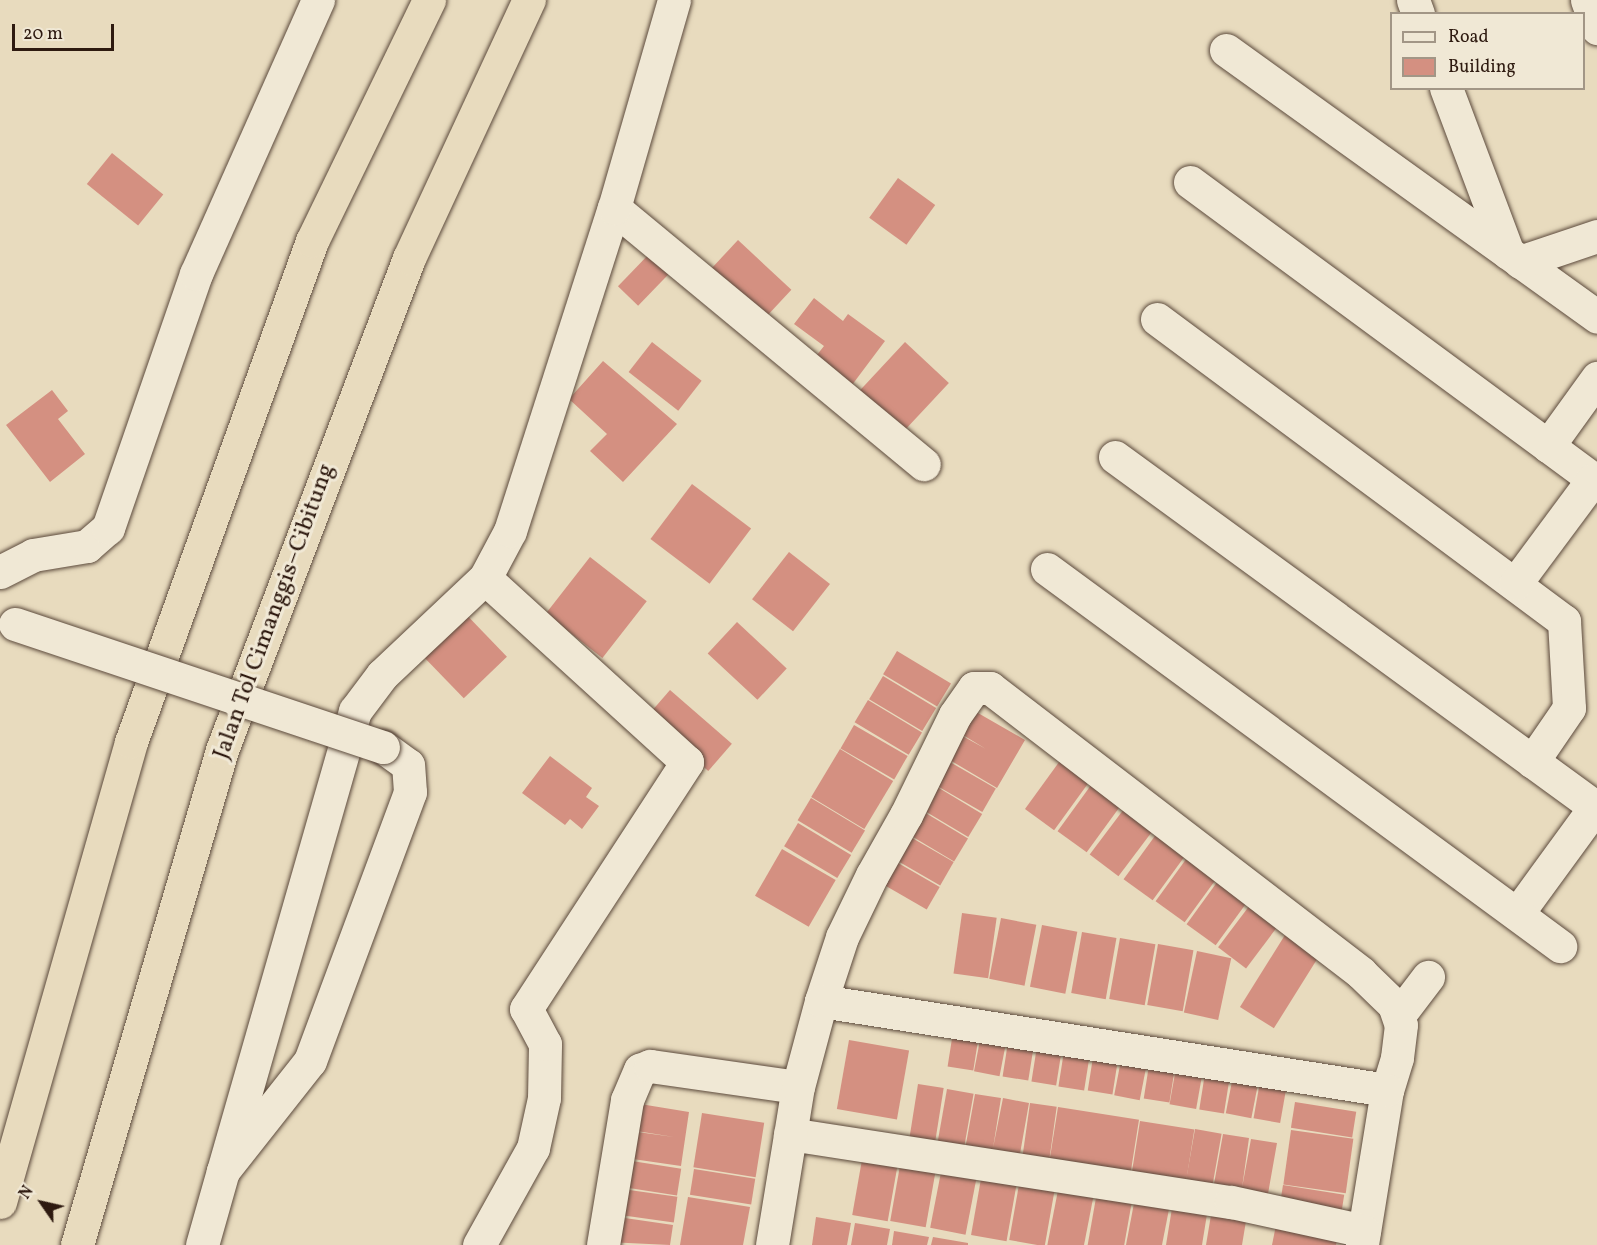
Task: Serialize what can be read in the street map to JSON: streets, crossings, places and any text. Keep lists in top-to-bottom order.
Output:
{
  "streets": {
    "highway": ["Jalan Tol Cimanggis–Cibitung"]
  },
  "legend": ["Road", "Building"],
  "scale_bar": "20 m",
  "north": "top left"
}
